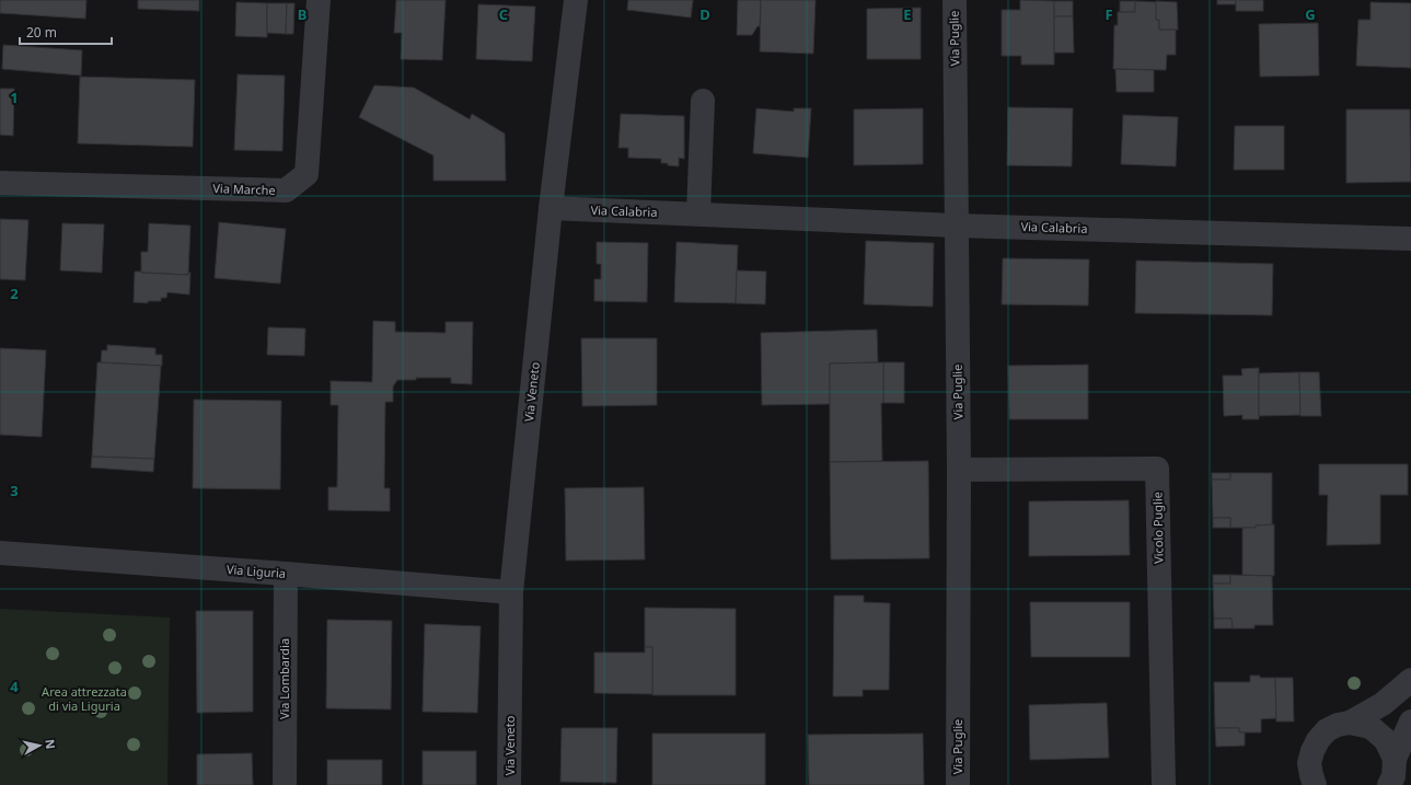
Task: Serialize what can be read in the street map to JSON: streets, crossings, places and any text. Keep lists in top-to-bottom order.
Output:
{
  "streets": {
    "street": [
      "Via Puglie",
      "Via Marche",
      "Via Calabria",
      "Via Veneto",
      "Vicolo Puglie",
      "Via Liguria",
      "Via Lombardia"
    ]
  },
  "crossings": [
    ["Via Puglie", "Via Calabria"],
    ["Via Puglie", "Vicolo Puglie"],
    ["Via Calabria", "Via Veneto"],
    ["Via Veneto", "Via Liguria"],
    ["Via Liguria", "Via Lombardia"]
  ],
  "parks": ["Area attrezzata di via Liguria"],
  "scale_bar": "20 m",
  "north": "right",
  "grid": {
    "columns": [
      "B",
      "C",
      "D",
      "E",
      "F",
      "G"
    ],
    "rows": [
      "1",
      "2",
      "3",
      "4"
    ]
  }
}
